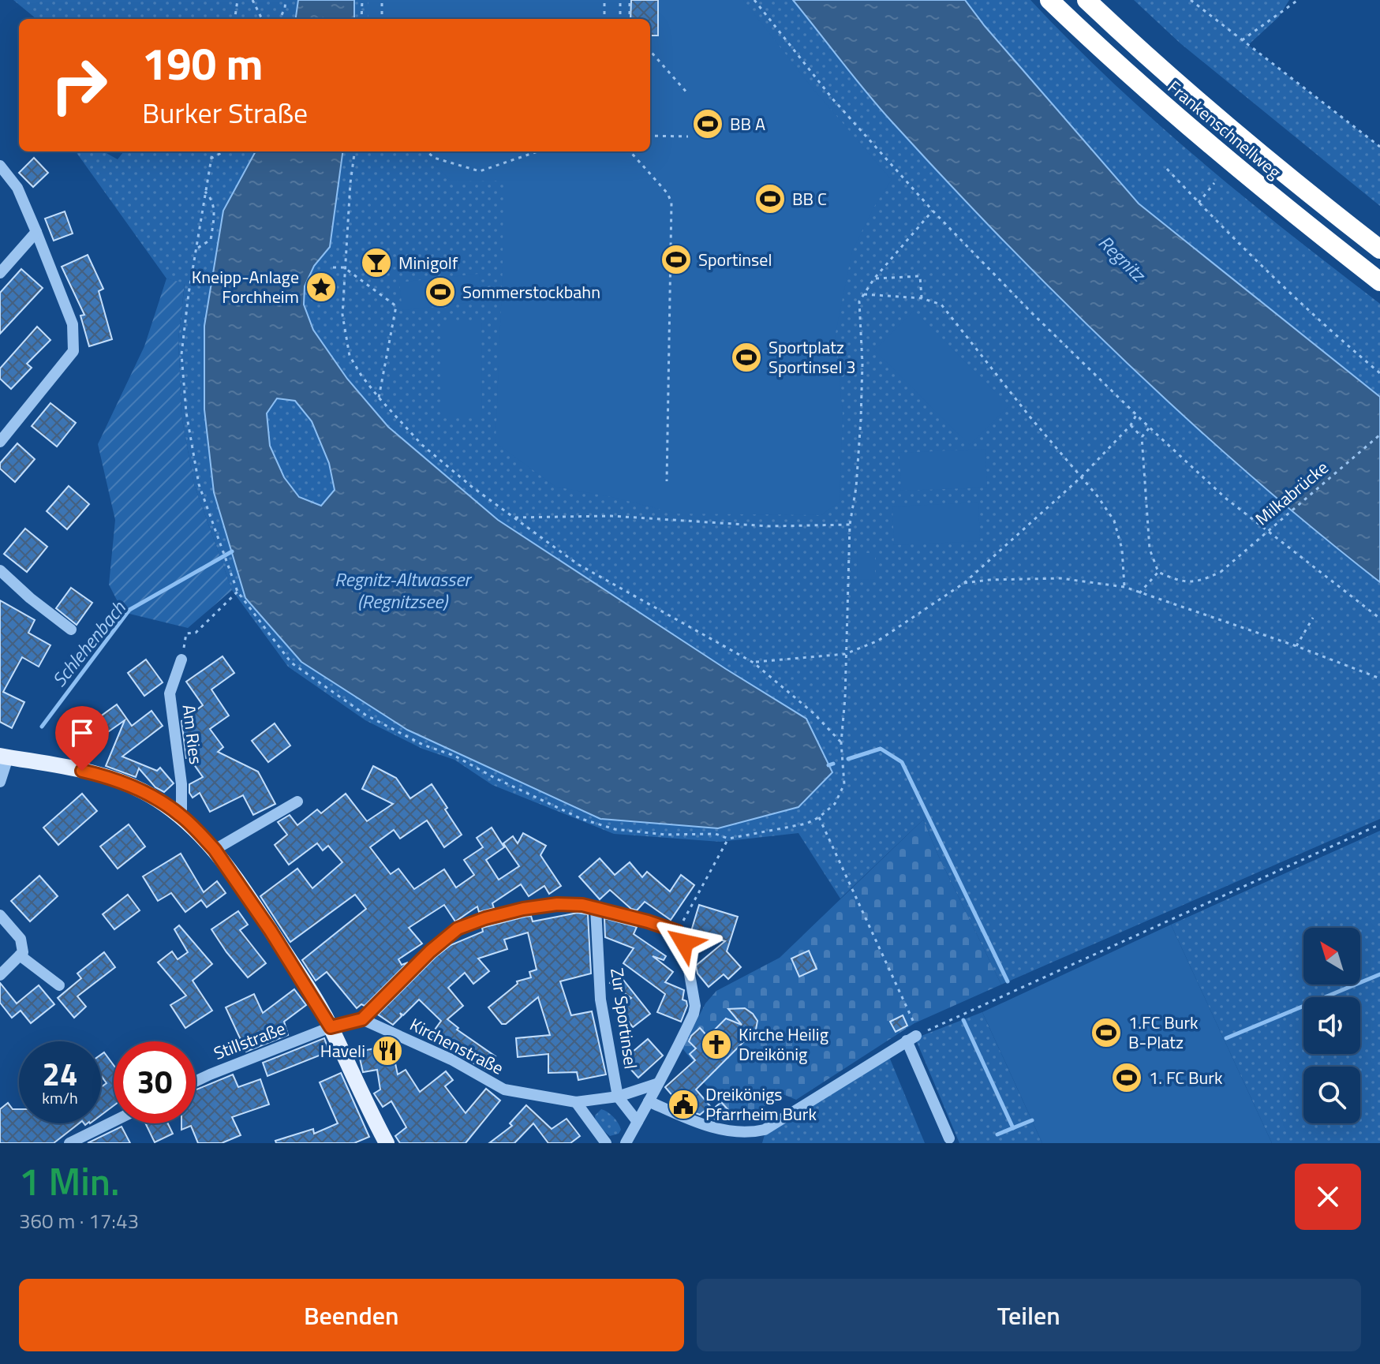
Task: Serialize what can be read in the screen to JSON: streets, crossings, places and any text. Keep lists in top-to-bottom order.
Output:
{
  "streets": {
    "highway": ["Frankenschnellweg"],
    "street": [
      "Am Ries",
      "Zur Sportinsel",
      "Stillstraße",
      "Kirchenstraße"
    ],
    "path": ["Milkabrücke"]
  },
  "crossings": [
    ["Zur Sportinsel", "Kirchenstraße"]
  ],
  "water": ["Regnitz", "Regnitz-Altwasser (Regnitzsee)", "Schlehenbach"],
  "places": {
    "sports": [
      "BB A",
      "BB C",
      "Sportinsel",
      "Sommerstockbahn",
      "Sportplatz Sportinsel 3",
      "1.FC Burk B-Platz",
      "1. FC Burk"
    ],
    "bar": ["Minigolf"],
    "place": ["Kneipp-Anlage Forchheim"],
    "church": ["Kirche Heilig Dreikönig"],
    "restaurant": ["Haveli"],
    "public building": ["Dreikönigs Pfarrheim Burk"]
  },
  "north": "top left",
  "page": {
    "turn": ["190 m", "Burker Straße"],
    "speed": "24 km/h",
    "limit": "30",
    "heading": ["1 Min.", "360 m · 17:43"],
    "buttons": ["Beenden", "Teilen"]
  }
}
